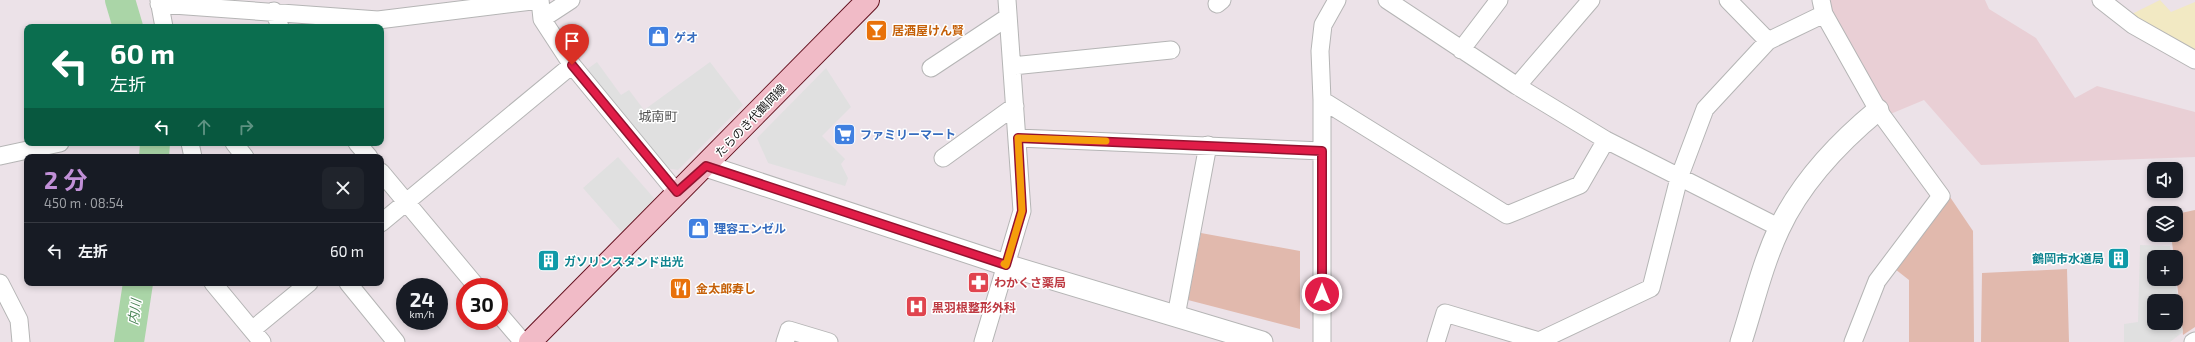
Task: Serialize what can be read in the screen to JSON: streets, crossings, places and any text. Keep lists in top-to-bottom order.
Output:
{
  "streets": {
    "main road": ["たらのき代鶴岡線"]
  },
  "districts": ["城南町"],
  "water": ["内川"],
  "places": {
    "bar": ["居酒屋けん賢"],
    "shop": ["ゲオ", "理容エンゼル"],
    "supermarket": ["ファミリーマート"],
    "building": ["鶴岡市水道局", "ガソリンスタンド出光"],
    "pharmacy": ["わかくさ薬局"],
    "restaurant": ["金太郎寿し"],
    "hospital": ["黒羽根整形外科"]
  },
  "page": {
    "turn": ["60 m", "左折"],
    "heading": ["2 分", "450 m · 08:54"],
    "map_buttons": ["+", "−"],
    "list": [
      {
        "name": "左折",
        "value": "60 m"
      }
    ],
    "speed": "24 km/h",
    "limit": "30"
  }
}
